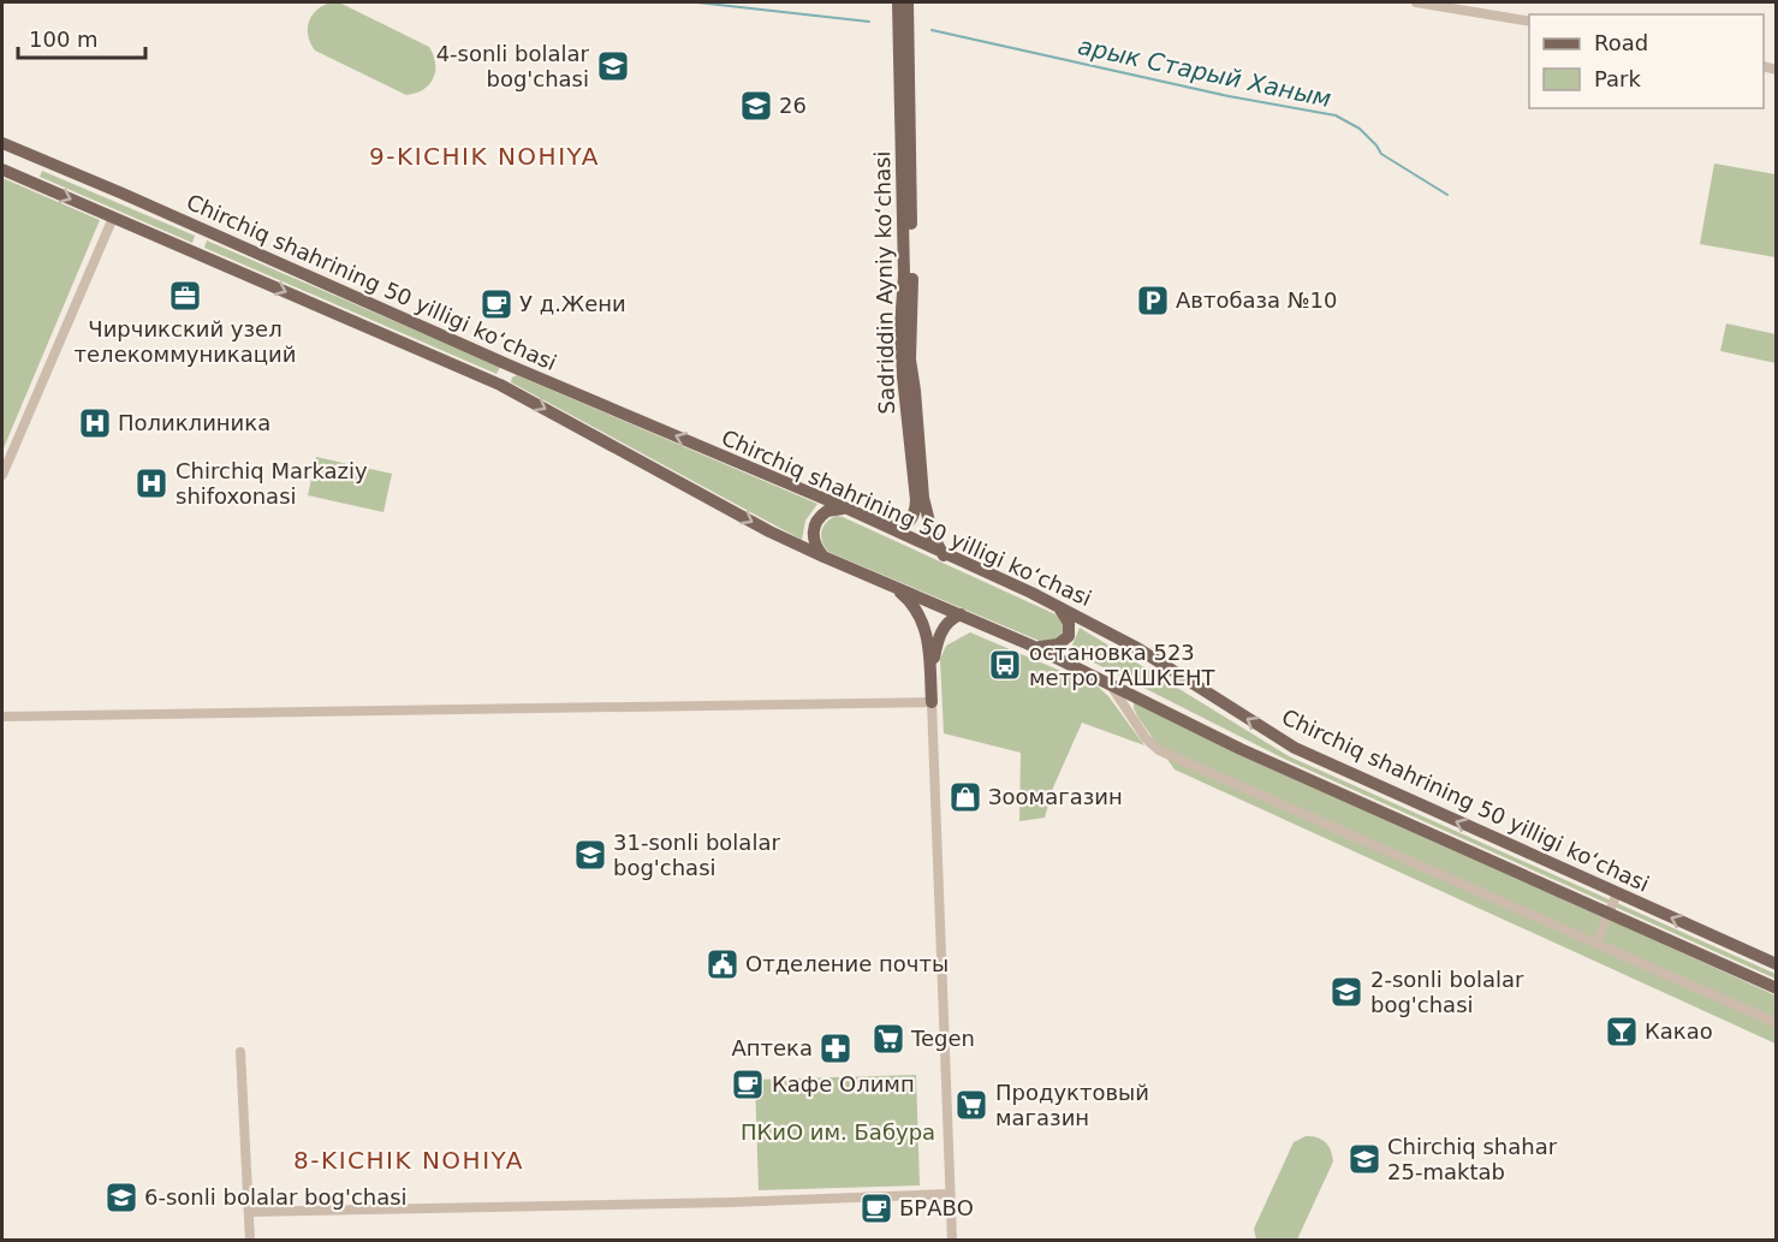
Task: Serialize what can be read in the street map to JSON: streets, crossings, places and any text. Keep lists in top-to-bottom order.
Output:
{
  "streets": {
    "main road": ["Chirchiq shahrining 50 yilligi koʻchasi", "Sadriddin Ayniy ko‘chasi"]
  },
  "crossings": [
    ["Chirchiq shahrining 50 yilligi koʻchasi", "Sadriddin Ayniy ko‘chasi"]
  ],
  "districts": ["9-KICHIK NOHIYA", "8-KICHIK NOHIYA"],
  "water": ["арык Старый Ханым"],
  "parks": ["ПКиО им. Бабура"],
  "places": {
    "school or university": [
      "4-sonli bolalar bog'chasi",
      "26",
      "31-sonli bolalar bog'chasi",
      "2-sonli bolalar bog'chasi",
      "Chirchiq shahar 25-maktab",
      "6-sonli bolalar bog'chasi"
    ],
    "office": ["Чирчикский узел телекоммуникаций"],
    "parking": ["Автобаза №10"],
    "cafe": ["У д.Жени", "Кафе Олимп", "БРАВО"],
    "hospital": ["Поликлиника", "Chirchiq Markaziy shifoxonasi"],
    "bus stop": ["остановка 523 метро ТАШКЕНТ"],
    "shop": ["Зоомагазин"],
    "public building": ["Отделение почты"],
    "bar": ["Какао"],
    "supermarket": ["Tegen", "Продуктовый магазин"],
    "pharmacy": ["Аптека"]
  },
  "legend": ["Road", "Park"],
  "scale_bar": "100 m"
}
